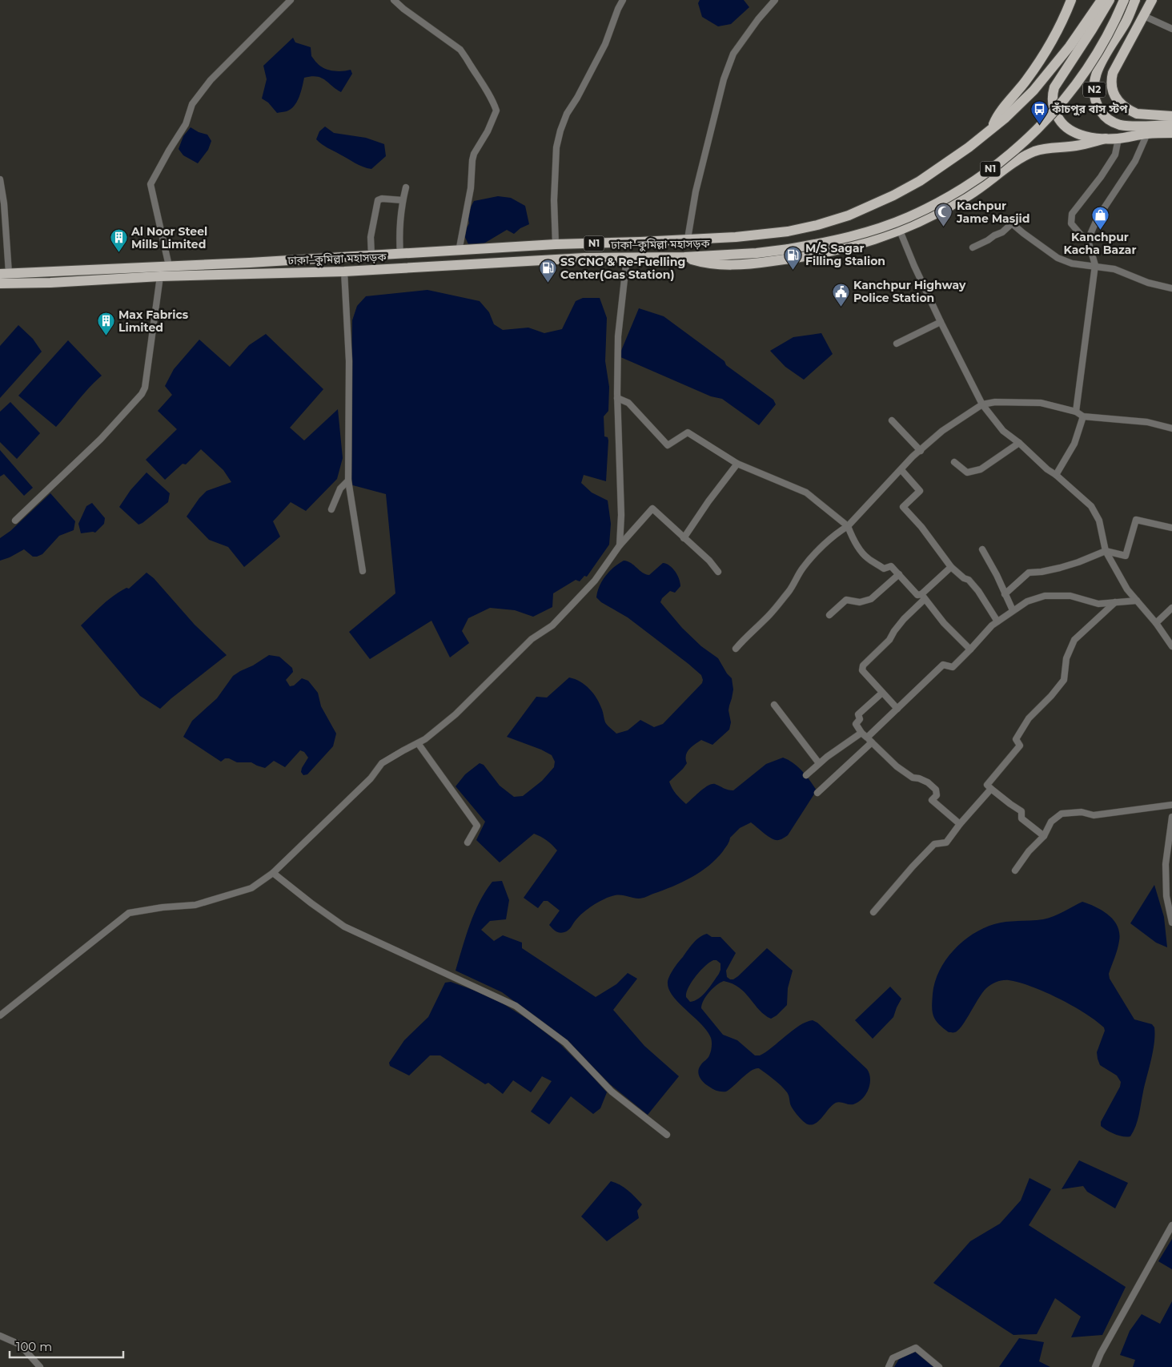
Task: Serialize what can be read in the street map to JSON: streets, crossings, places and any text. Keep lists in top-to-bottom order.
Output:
{
  "streets": {
    "highway": ["N2", "N1", "ঢাকা–কুমিল্লা মহাসড়ক"]
  },
  "crossings": [
    ["N1", "ঢাকা–কুমিল্লা মহাসড়ক"]
  ],
  "places": {
    "bus stop": ["কাঁচপুর বাস স্টপ"],
    "mosque": ["Kachpur Jame Masjid"],
    "shop": ["Kanchpur Kacha Bazar"],
    "building": ["Al Noor Steel Mills Limited", "Max Fabrics Limited"],
    "fuel station": ["M/S Sagar Filling Stalion", "SS CNG & Re-Fuelling Center(Gas Station)"],
    "public building": ["Kanchpur Highway Police Station"]
  },
  "scale_bar": "100 m"
}
